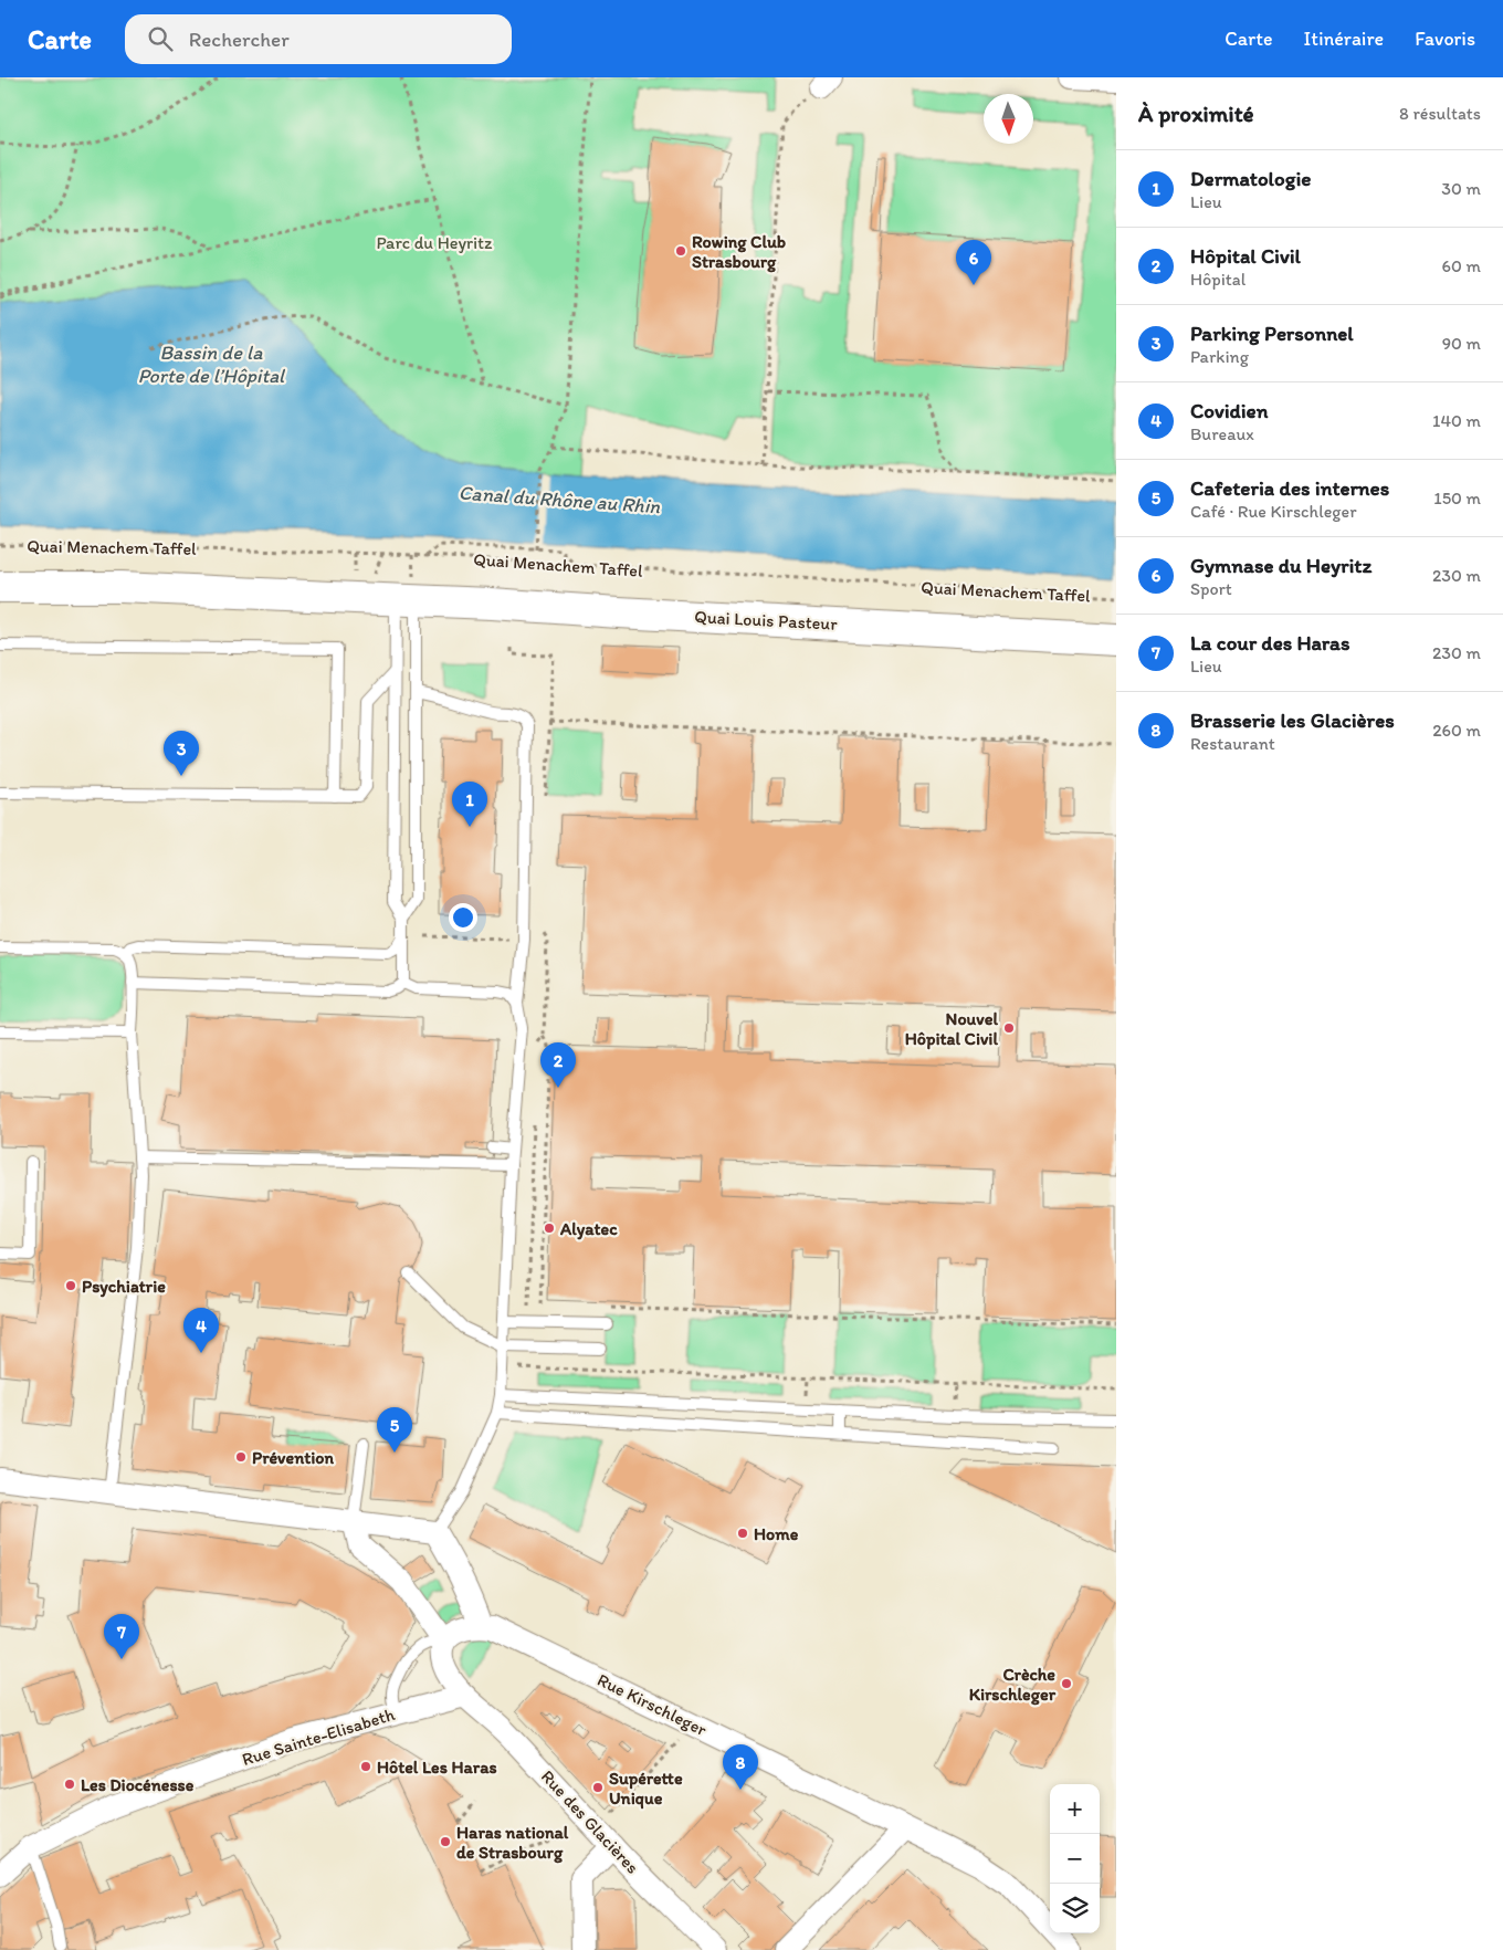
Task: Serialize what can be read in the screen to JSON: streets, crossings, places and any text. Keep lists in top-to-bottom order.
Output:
{
  "streets": {
    "main road": ["Quai Louis Pasteur"],
    "street": ["Rue Kirschleger", "Rue Sainte-Elisabeth", "Rue des Glacières"],
    "path": ["Quai Menachem Taffel"]
  },
  "crossings": [
    ["Rue Sainte-Elisabeth", "Rue des Glacières"]
  ],
  "water": ["Bassin de la Porte de l’Hôpital", "Canal du Rhône au Rhin"],
  "parks": ["Parc du Heyritz"],
  "places": [
    "Rowing Club Strasbourg",
    "Nouvel Hôpital Civil",
    "Alyatec",
    "Psychiatrie",
    "Prévention",
    "Home",
    "Crèche Kirschleger",
    "Hôtel Les Haras",
    "Les Diocénesse",
    "Supérette Unique",
    "Haras national de Strasbourg"
  ],
  "north": "bottom",
  "page": {
    "header": "Carte",
    "search": "Rechercher",
    "nav": ["Carte", "Itinéraire", "Favoris"],
    "heading": ["À proximité", "8 résultats"],
    "list": [
      {
        "mark": "1",
        "name": "Dermatologie",
        "note": "Lieu",
        "value": "30 m"
      },
      {
        "mark": "2",
        "name": "Hôpital Civil",
        "note": "Hôpital",
        "value": "60 m"
      },
      {
        "mark": "3",
        "name": "Parking Personnel",
        "note": "Parking",
        "value": "90 m"
      },
      {
        "mark": "4",
        "name": "Covidien",
        "note": "Bureaux",
        "value": "140 m"
      },
      {
        "mark": "5",
        "name": "Cafeteria des internes",
        "note": "Café · Rue Kirschleger",
        "value": "150 m"
      },
      {
        "mark": "6",
        "name": "Gymnase du Heyritz",
        "note": "Sport",
        "value": "230 m"
      },
      {
        "mark": "7",
        "name": "La cour des Haras",
        "note": "Lieu",
        "value": "230 m"
      },
      {
        "mark": "8",
        "name": "Brasserie les Glacières",
        "note": "Restaurant",
        "value": "260 m"
      }
    ],
    "pins": [
      "6",
      "3",
      "1",
      "2",
      "4",
      "5",
      "7",
      "8"
    ],
    "map_buttons": ["+", "−"]
  }
}
